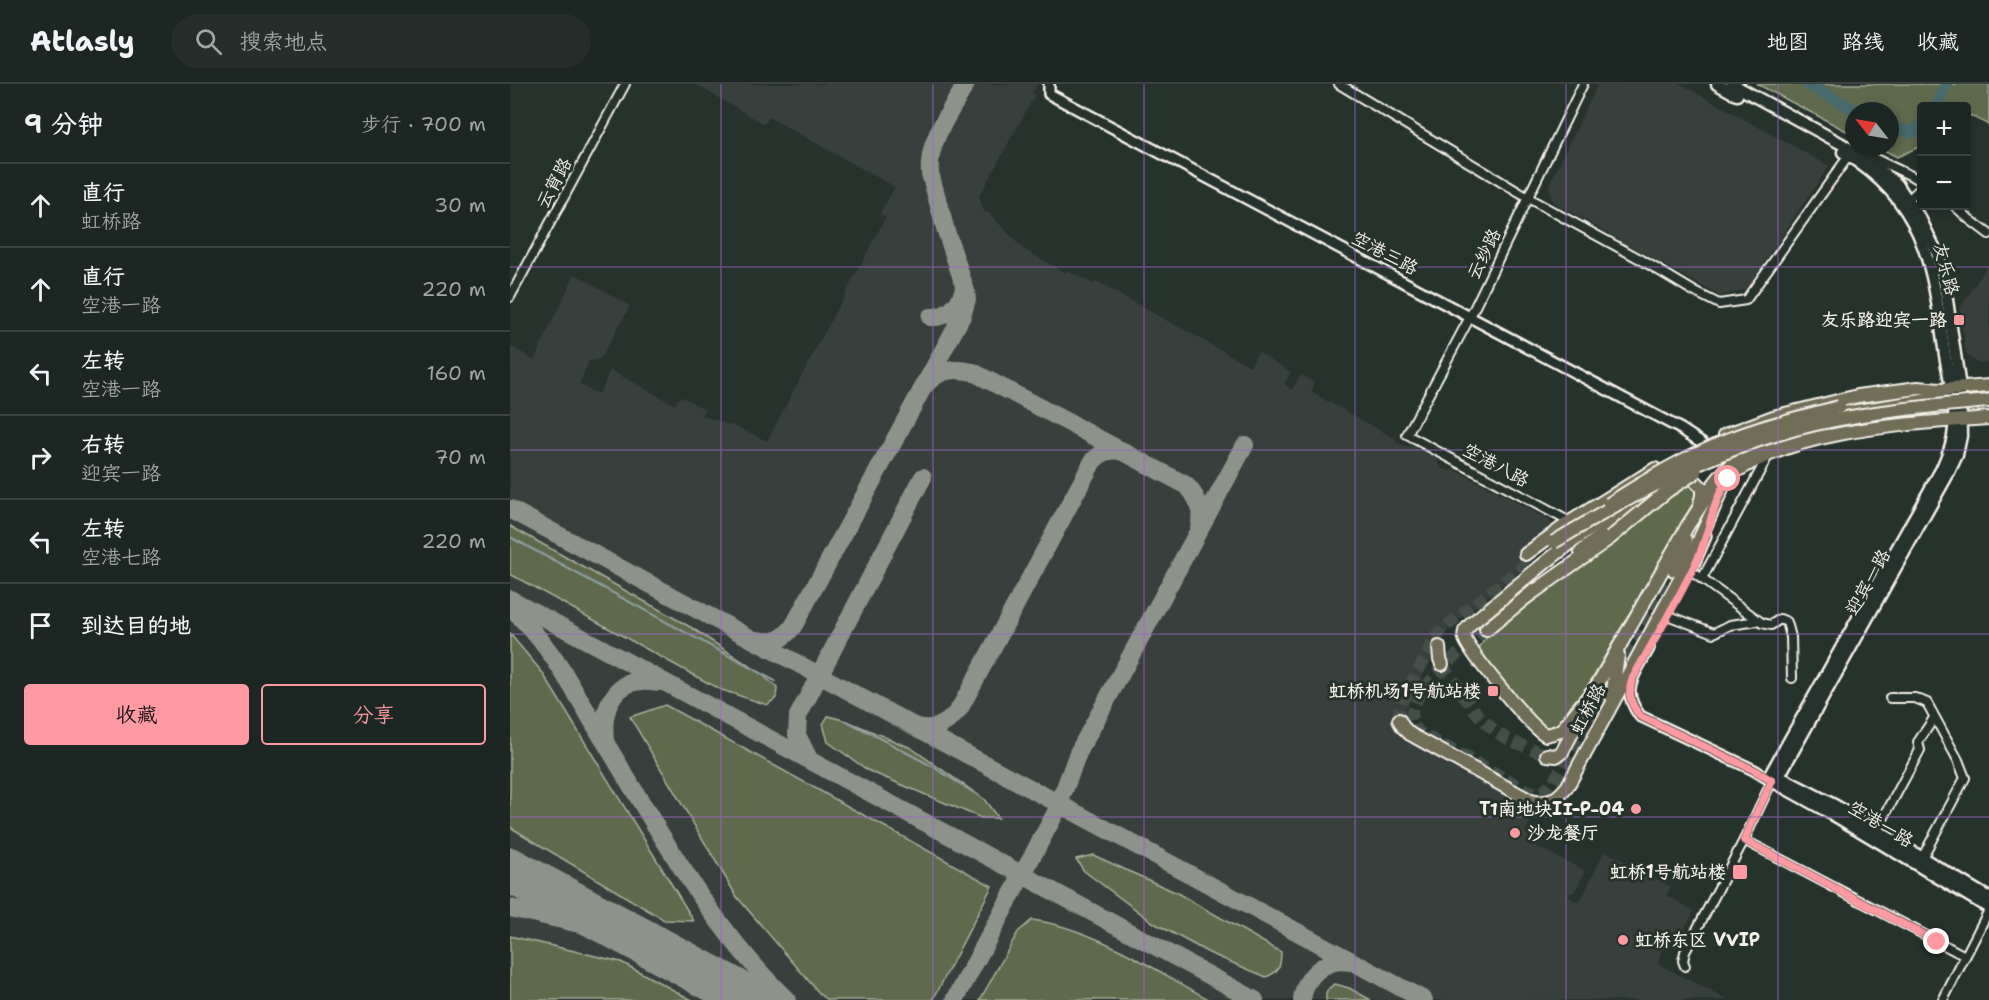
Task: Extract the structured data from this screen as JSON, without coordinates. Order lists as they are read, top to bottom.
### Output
{
  "streets": {
    "main road": [
      "友乐路",
      "迎宾一路",
      "虹桥路",
      "空港一路"
    ],
    "street": [
      "云宵路",
      "空港三路",
      "云纱路",
      "空港八路"
    ]
  },
  "crossings": [
    ["空港三路", "云纱路"],
    ["云纱路", "空港八路"],
    ["友乐路", "迎宾一路"],
    ["迎宾一路", "虹桥路"],
    ["迎宾一路", "空港一路"],
    ["虹桥路", "空港一路"]
  ],
  "places": {
    "transit": ["友乐路迎宾一路", "虹桥机场1号航站楼", "虹桥1号航站楼"],
    "other": ["T1南地块II-P-04", "沙龙餐厅", "虹桥东区 VVIP"]
  },
  "north": "top left",
  "page": {
    "header": "Atlasly",
    "search": "搜索地点",
    "nav": ["地图", "路线", "收藏"],
    "heading": ["9 分钟", "步行 · 700 m"],
    "map_buttons": ["+", "−"],
    "list": [
      ["直行", "虹桥路", "30 m"],
      ["直行", "空港一路", "220 m"],
      ["左转", "空港一路", "160 m"],
      ["右转", "迎宾一路", "70 m"],
      ["左转", "空港七路", "220 m"],
      "到达目的地"
    ],
    "buttons": ["收藏", "分享"]
  }
}
